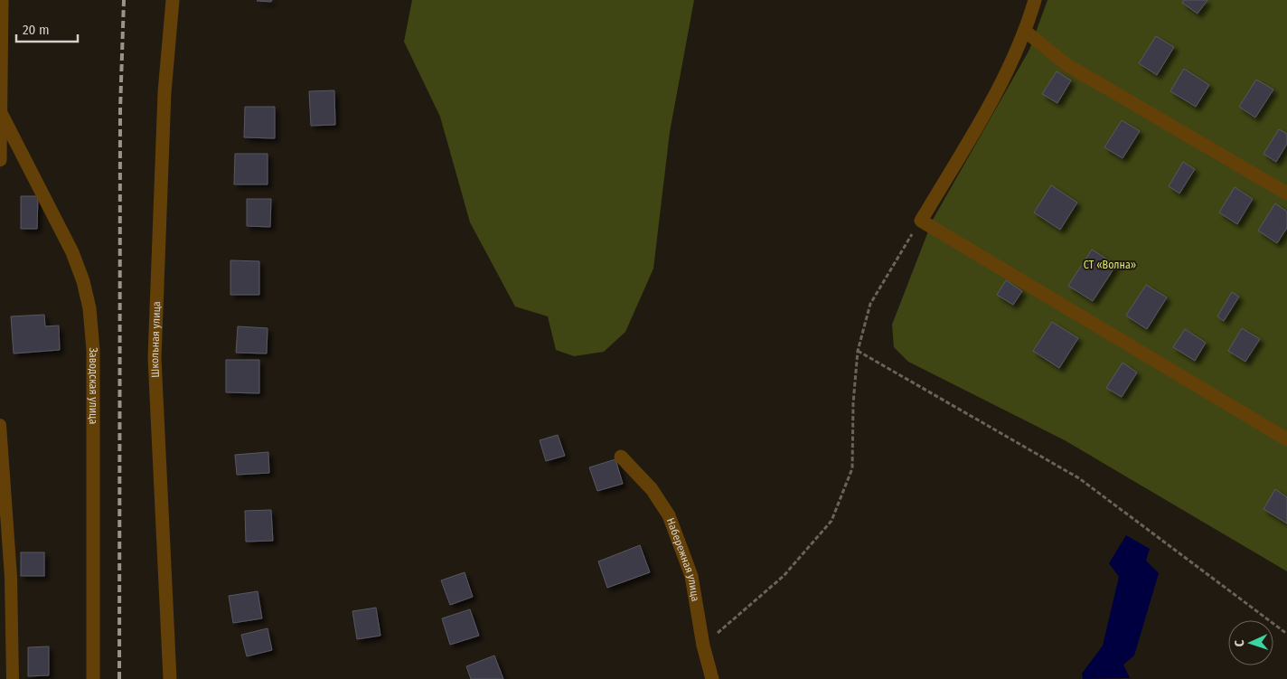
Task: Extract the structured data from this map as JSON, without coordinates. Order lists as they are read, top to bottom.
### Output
{
  "streets": {
    "street": ["Школьная улица", "Заводская улица", "Набережная улица"]
  },
  "parks": ["СТ «Волна»"],
  "scale_bar": "20 m",
  "north": "left"
}
